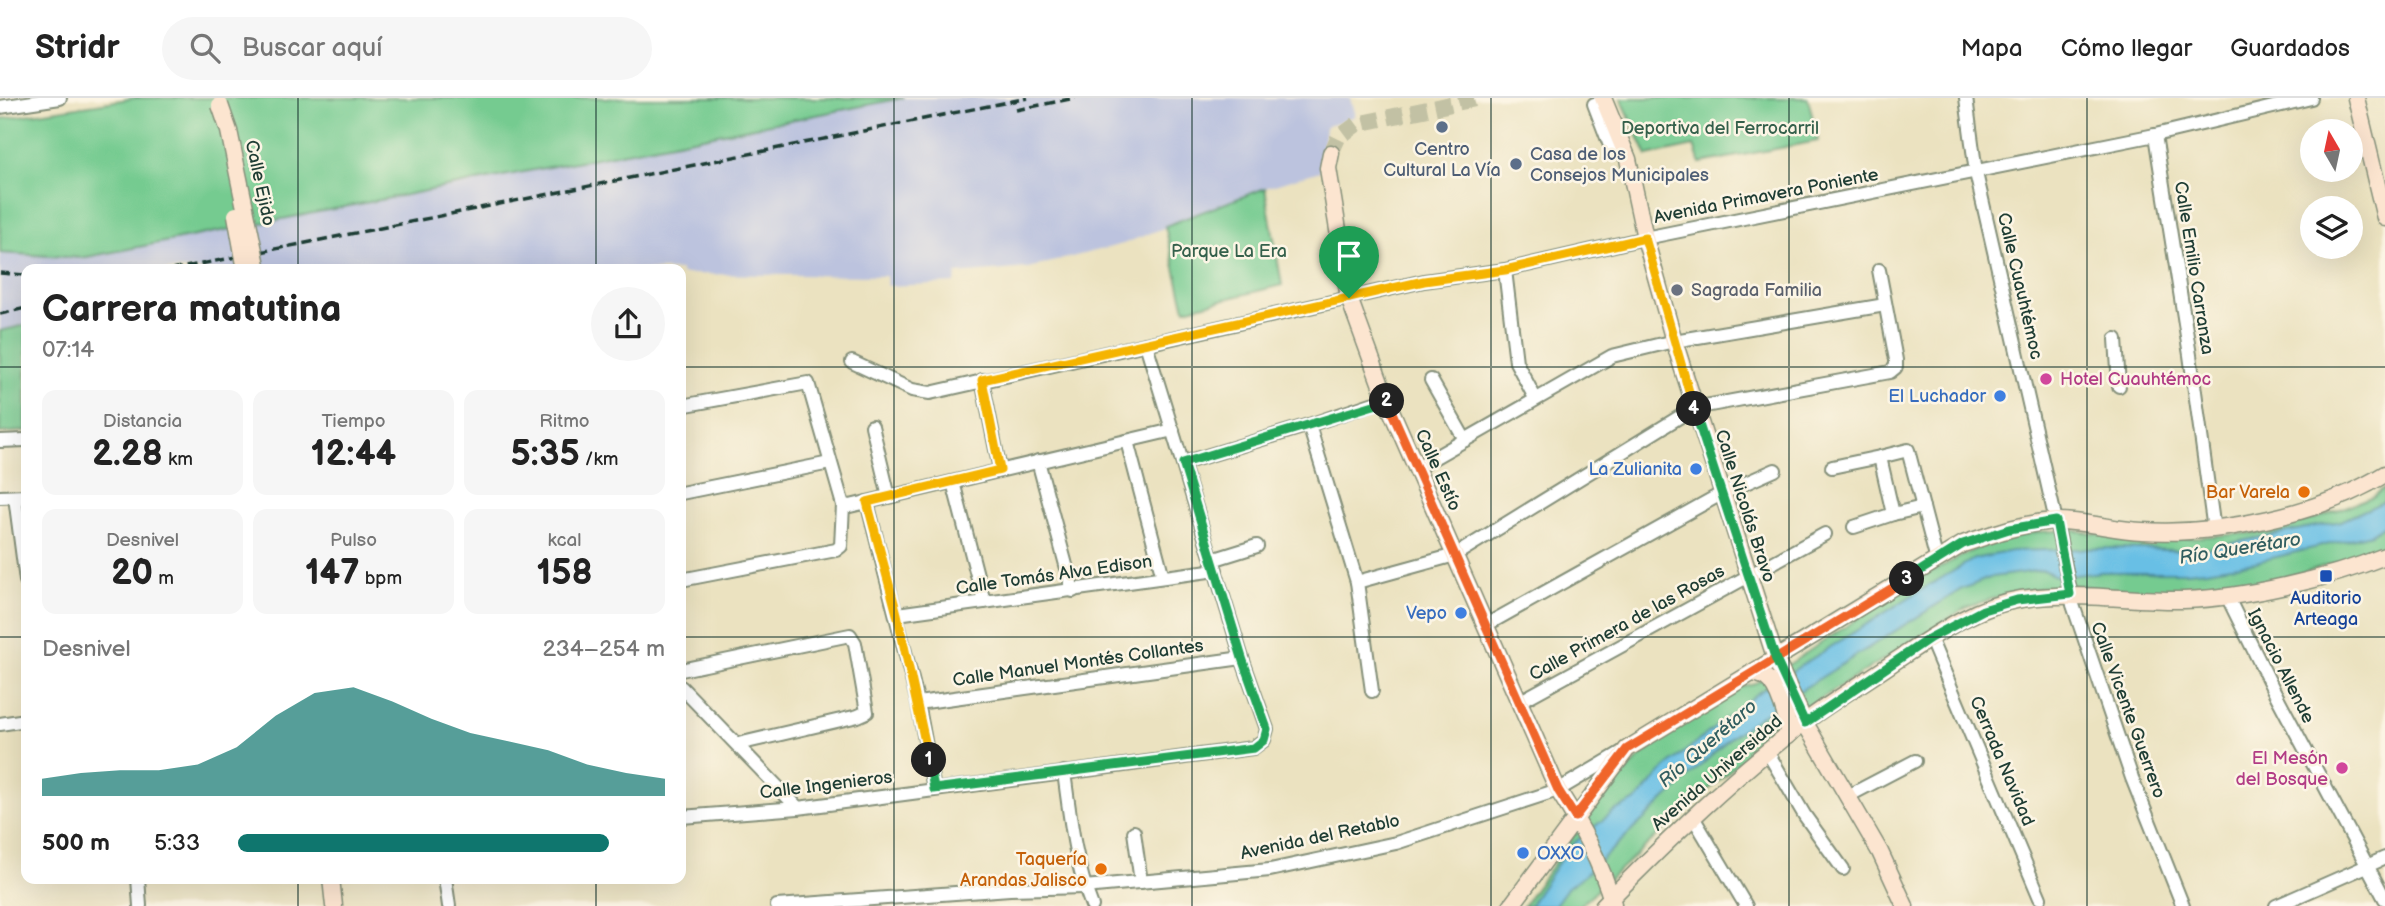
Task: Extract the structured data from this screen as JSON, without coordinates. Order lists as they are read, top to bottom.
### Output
{
  "streets": {
    "main road": [
      "Calle Ejido",
      "Calle Estío",
      "Calle Nicolás Bravo",
      "Avenida Universidad"
    ],
    "street": [
      "Avenida Primavera Poniente",
      "Calle Emilio Carranza",
      "Calle Cuauhtémoc",
      "Calle Tomás Alva Edison",
      "Calle Primera de las Rosas",
      "Calle Manuel Montés Collantes",
      "Ignacio Allende",
      "Calle Vicente Guerrero",
      "Cerrada Navidad",
      "Calle Ingenieros",
      "Avenida del Retablo"
    ]
  },
  "crossings": [
    ["Avenida Primavera Poniente", "Calle Emilio Carranza"],
    ["Avenida Primavera Poniente", "Calle Cuauhtémoc"],
    ["Avenida Primavera Poniente", "Calle Estío"],
    ["Avenida Primavera Poniente", "Calle Nicolás Bravo"],
    ["Calle Cuauhtémoc", "Calle Vicente Guerrero"],
    ["Calle Estío", "Calle Primera de las Rosas"],
    ["Calle Estío", "Avenida del Retablo"],
    ["Calle Nicolás Bravo", "Calle Primera de las Rosas"],
    ["Calle Nicolás Bravo", "Avenida Universidad"],
    ["Calle Manuel Montés Collantes", "Calle Ingenieros"],
    ["Ignacio Allende", "Avenida Universidad"],
    ["Calle Vicente Guerrero", "Avenida Universidad"],
    ["Cerrada Navidad", "Avenida Universidad"]
  ],
  "water": ["Río Querétaro"],
  "parks": ["Deportiva del Ferrocarril", "Parque La Era"],
  "places": {
    "other": [
      "Centro Cultural La Vía",
      "Casa de los Consejos Municipales",
      "Sagrada Familia",
      "Hotel Cuauhtémoc",
      "El Luchador",
      "La Zulianita",
      "Bar Varela",
      "Vepo",
      "El Mesón del Bosque",
      "OXXO",
      "Taquería Arandas Jalisco"
    ],
    "transit": ["Auditorio Arteaga"]
  },
  "north": "top",
  "page": {
    "header": "Stridr",
    "search": "Buscar aquí",
    "nav": ["Mapa", "Cómo llegar", "Guardados"],
    "heading": ["Carrera matutina", "07:14"],
    "pins": [
      "2",
      "4",
      "3",
      "1"
    ],
    "stats": [
      ["Distancia", "2.28 km"],
      ["Tiempo", "12:44"],
      ["Ritmo", "5:35 /km"],
      ["Desnivel", "20 m"],
      ["Pulso", "147 bpm"],
      ["kcal", "158"]
    ],
    "chart": ["Desnivel", "234–254 m"],
    "list": [
      {
        "name": "500 m",
        "note": "5:33"
      }
    ]
  }
}
